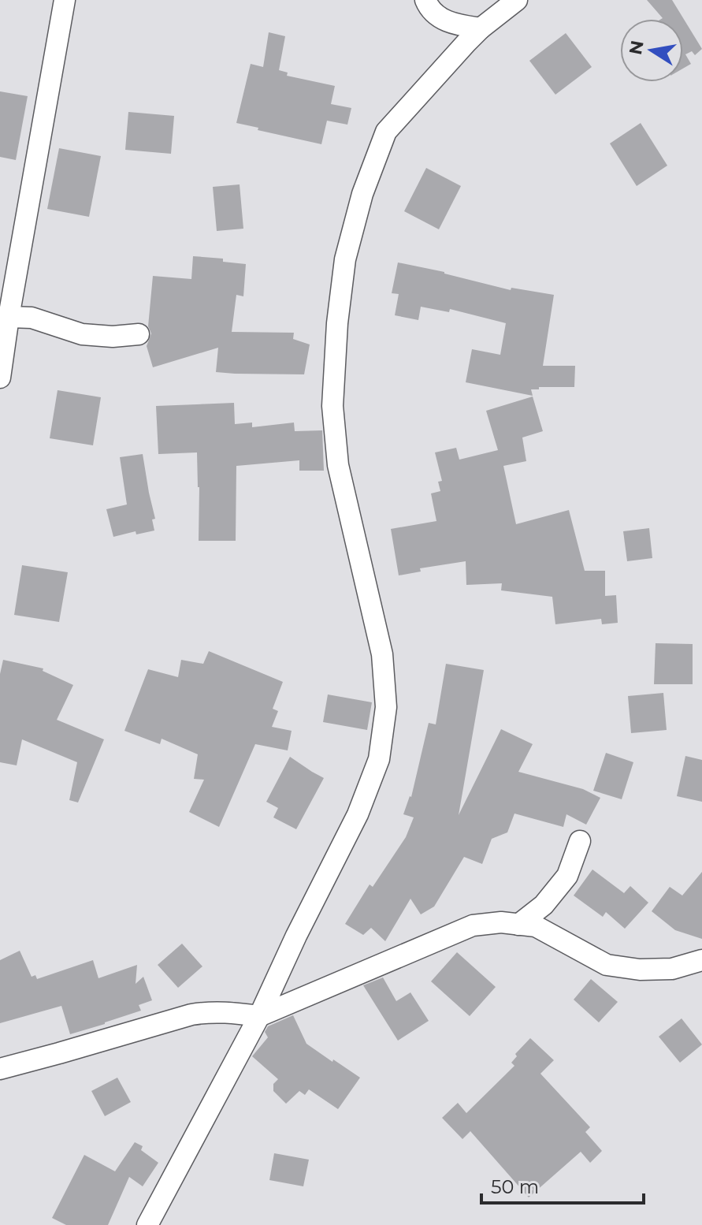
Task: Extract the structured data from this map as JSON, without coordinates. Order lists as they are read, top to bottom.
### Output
{
  "scale_bar": "50 m",
  "north": "left"
}
